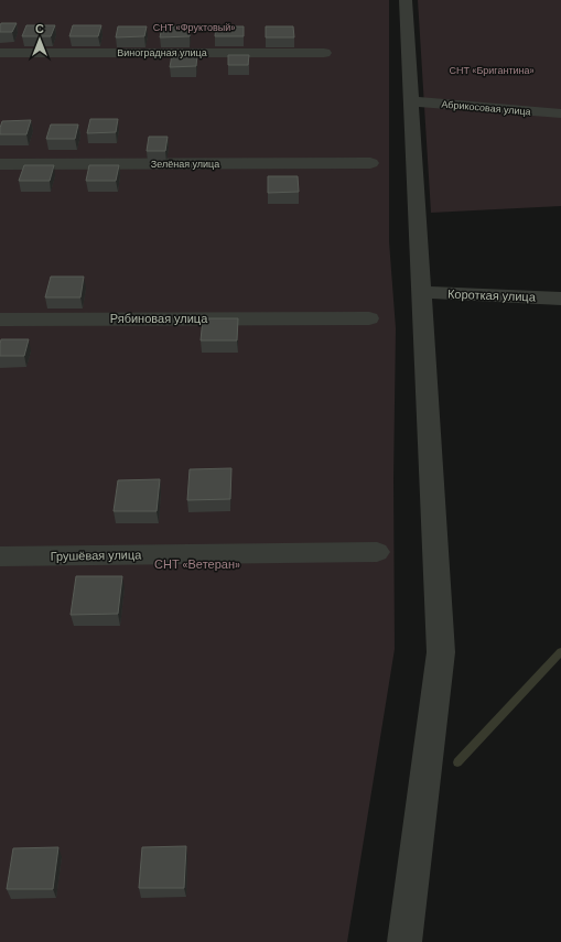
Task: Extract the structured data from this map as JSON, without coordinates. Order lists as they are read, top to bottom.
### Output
{
  "streets": {
    "street": [
      "Абрикосовая улица",
      "Зелёная улица",
      "Короткая улица",
      "Рябиновая улица",
      "Грушёвая улица"
    ]
  },
  "parks": ["СНТ «Фруктовый»", "СНТ «Бригантина»", "СНТ «Ветеран»"],
  "north": "top"
}
